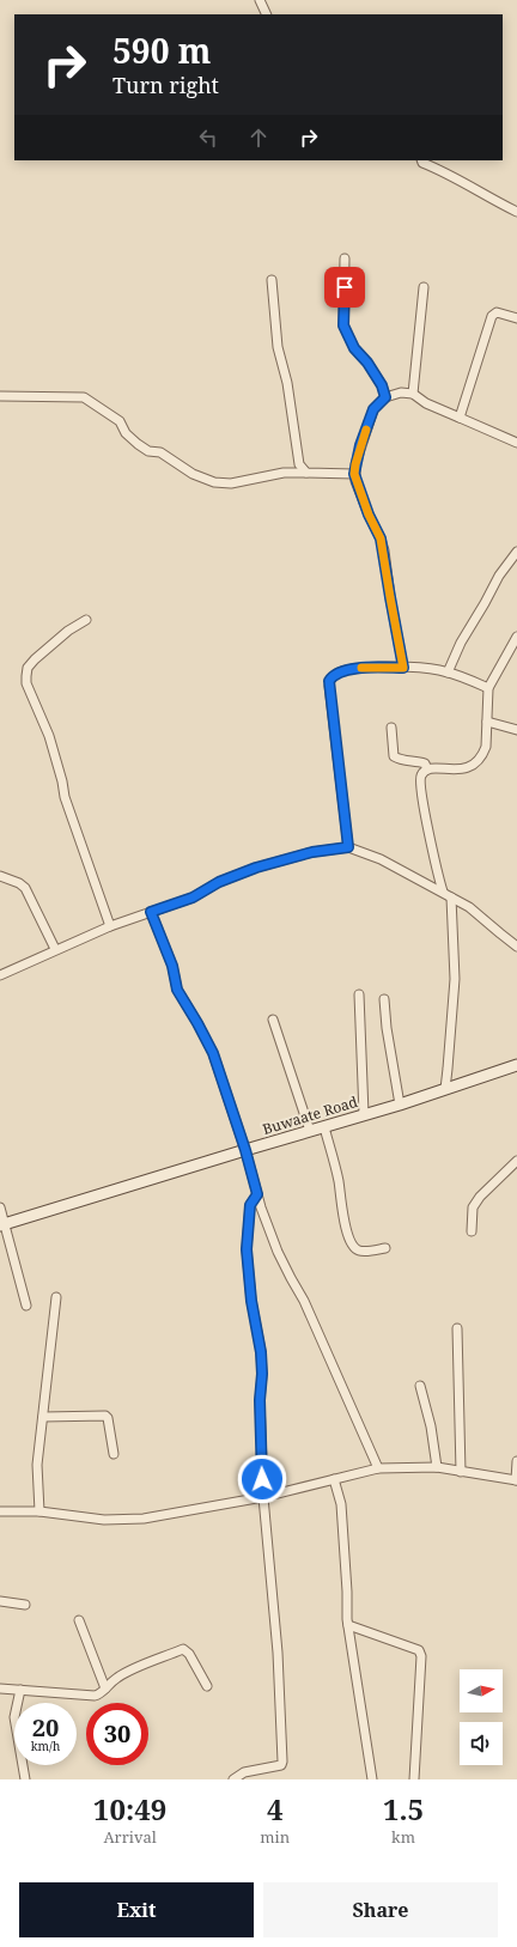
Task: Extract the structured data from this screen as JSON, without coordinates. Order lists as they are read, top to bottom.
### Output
{
  "streets": {
    "street": ["Buwaate Road"]
  },
  "north": "right",
  "page": {
    "turn": ["590 m", "Turn right"],
    "speed": "20 km/h",
    "limit": "30",
    "eta": [
      "10:49",
      "Arrival",
      "4",
      "min",
      "1.5",
      "km"
    ],
    "buttons": ["Exit", "Share"]
  }
}
